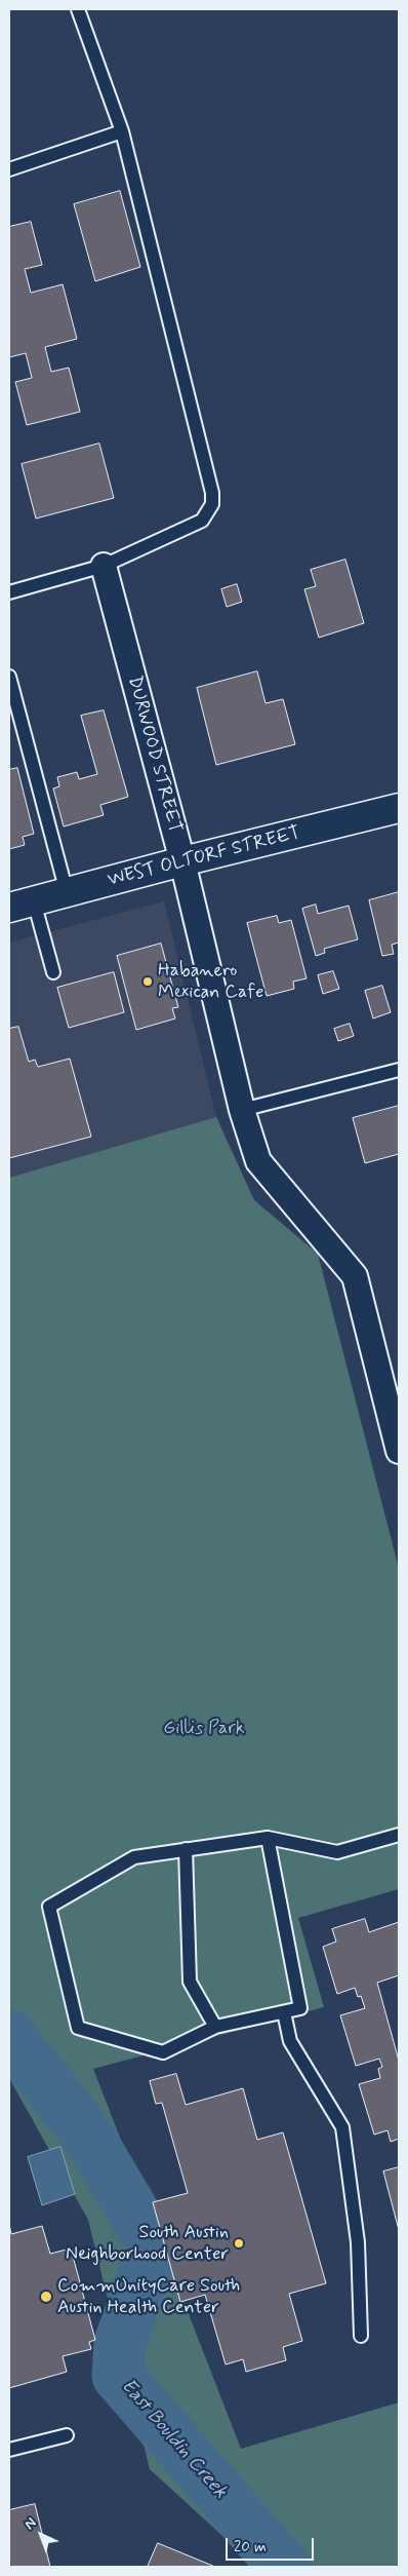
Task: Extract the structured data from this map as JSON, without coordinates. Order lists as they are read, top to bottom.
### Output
{
  "streets": {
    "main road": ["WEST OLTORF STREET"],
    "street": ["DURWOOD STREET"]
  },
  "crossings": [
    ["DURWOOD STREET", "WEST OLTORF STREET"]
  ],
  "water": ["East Bouldin Creek"],
  "parks": ["Gillis Park"],
  "places": ["Habanero Mexican Cafe", "South Austin Neighborhood Center", "CommUnityCare South Austin Health Center"],
  "scale_bar": "20 m",
  "north": "top left"
}
